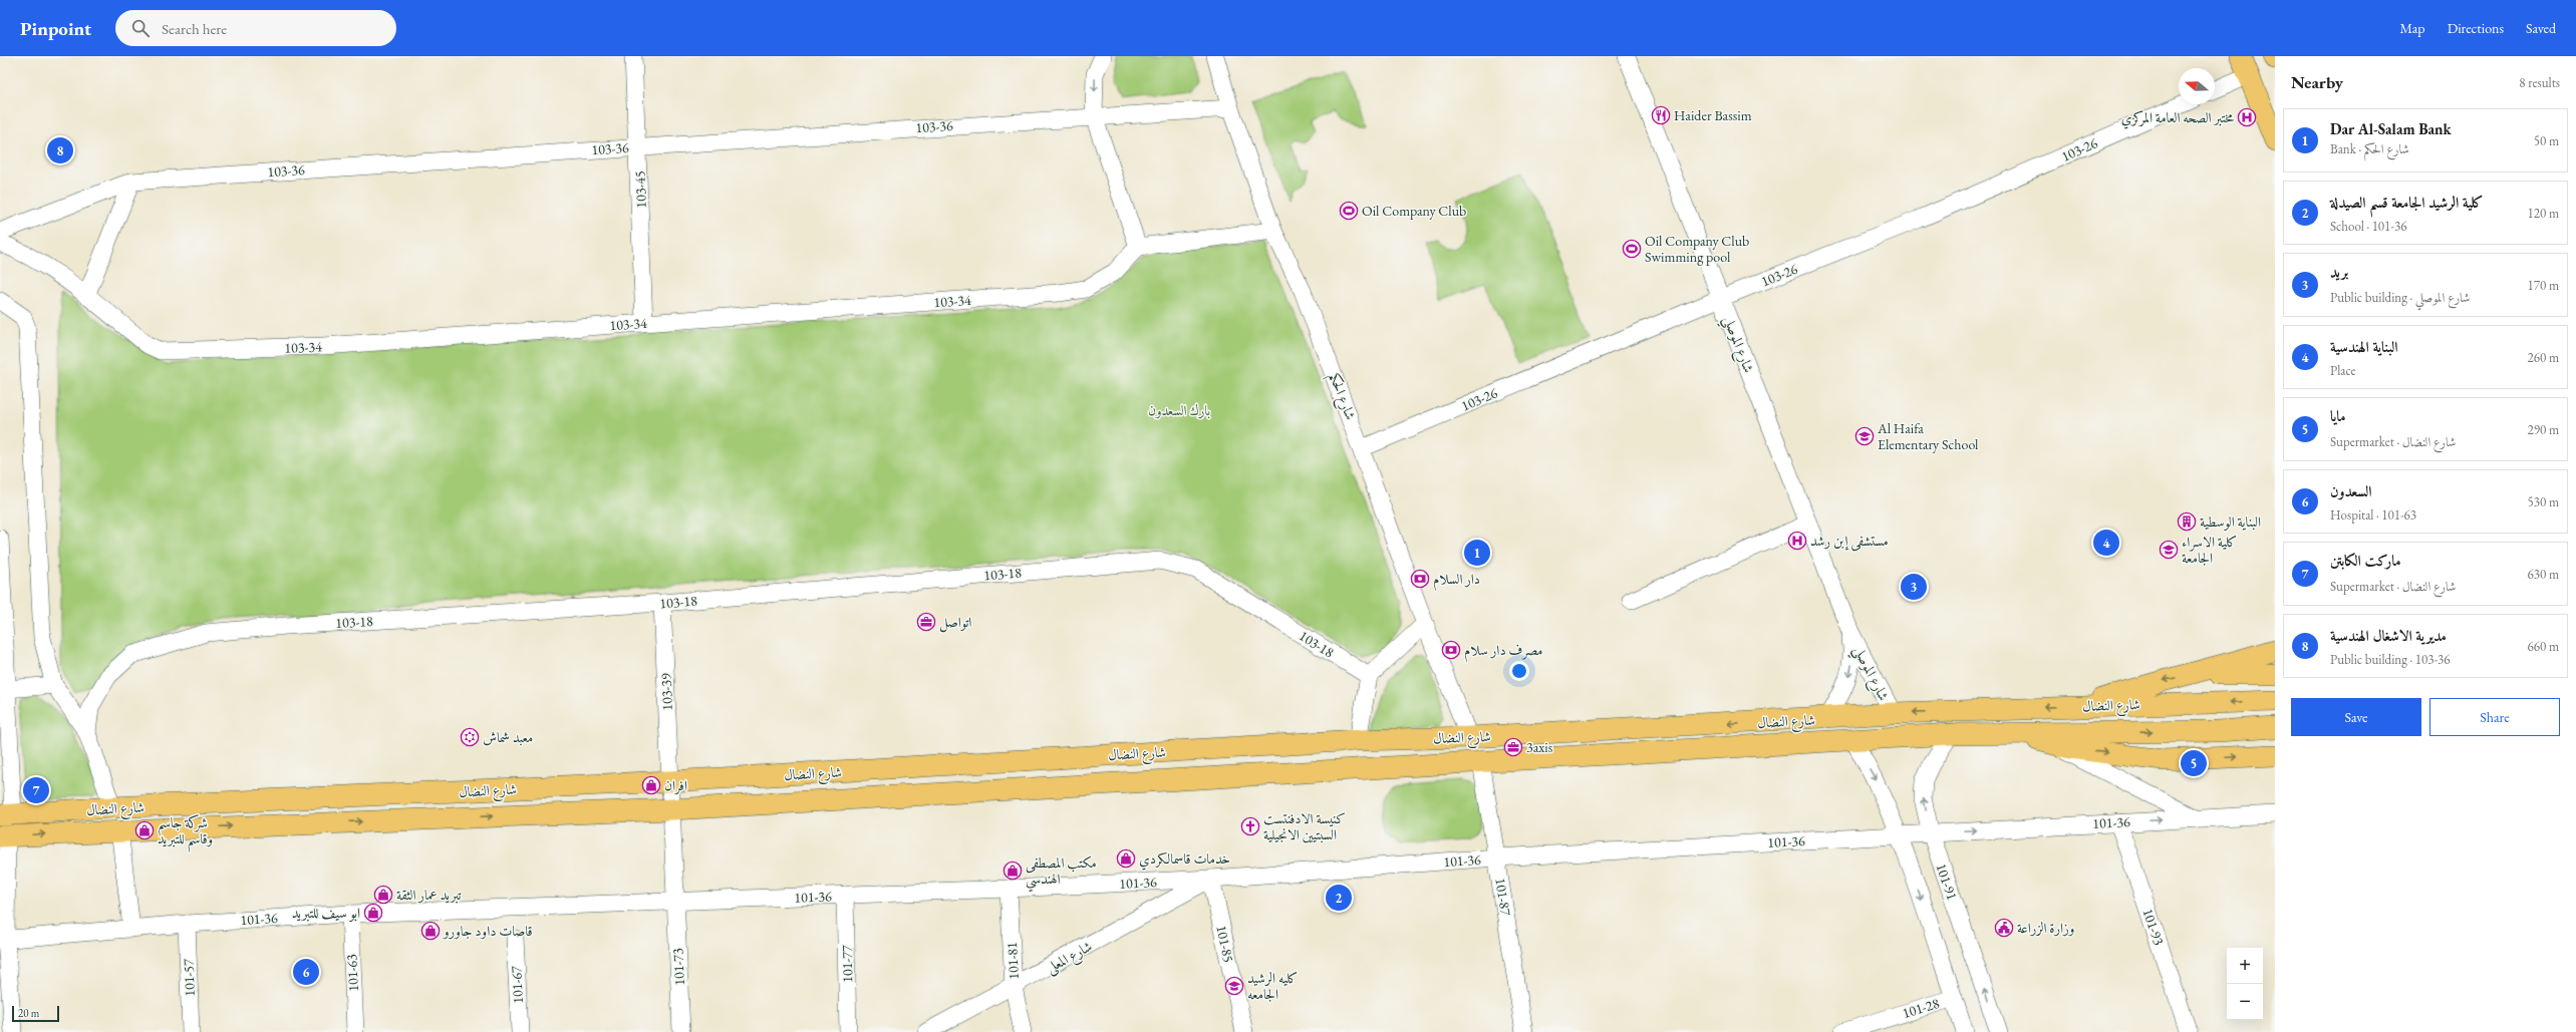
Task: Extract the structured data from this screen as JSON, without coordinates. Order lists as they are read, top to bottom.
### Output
{
  "streets": {
    "main road": ["شارع النضال"],
    "street": [
      "103-36",
      "103-26",
      "103-45",
      "103-34",
      "شارع الموصلي",
      "شارع الحكم",
      "103-18",
      "103-39",
      "101-36",
      "101-91",
      "101-87",
      "101-93",
      "101-85",
      "شارع المعلى",
      "101-81",
      "101-77",
      "101-73",
      "101-63",
      "101-57",
      "101-67",
      "101-28"
    ]
  },
  "crossings": [
    ["103-36", "103-45"],
    ["103-36", "شارع الحكم"],
    ["103-26", "شارع الموصلي"],
    ["103-26", "شارع الحكم"],
    ["103-45", "103-34"],
    ["شارع الموصلي", "شارع النضال"],
    ["شارع الحكم", "شارع النضال"],
    ["103-18", "103-39"],
    ["103-18", "شارع النضال"],
    ["103-39", "شارع النضال"],
    ["103-39", "101-73"],
    ["شارع النضال", "101-91"],
    ["شارع النضال", "101-87"],
    ["شارع النضال", "101-73"],
    ["101-36", "101-91"],
    ["101-36", "101-87"],
    ["101-36", "101-93"],
    ["101-36", "101-85"],
    ["101-36", "شارع المعلى"],
    ["101-36", "101-81"],
    ["101-36", "101-77"],
    ["101-36", "101-73"],
    ["101-36", "101-63"],
    ["101-36", "101-57"],
    ["101-85", "شارع المعلى"],
    ["شارع المعلى", "101-81"]
  ],
  "parks": ["بارك السعدون"],
  "places": {
    "restaurant": ["Haider Bassim"],
    "hospital": ["مختبر الصحه العامة المركزي", "مستشفى إبن رشد"],
    "sports": ["Oil Company Club", "Oil Company Club Swimming pool"],
    "school or university": ["Al Haifa Elementary School", "كلية الاسراء الجامعة", "كليه الرشيد الجامعه"],
    "building": ["البناية الوسطية"],
    "bank": ["دار السلام", "مصرف دار سلام"],
    "office": ["اتواصل", "3axis"],
    "synagogue": ["معبد شماش"],
    "shop": [
      "افران",
      "شركة جاسم وقاسم للتبريد",
      "خدمات قاسمالكردي",
      "مكتب المصطفى الهندسي",
      "تبريد عمار الثقة",
      "ابو سيف للتبريد",
      "قاصات داود جاورو"
    ],
    "church": ["كنيسة الادفنتست السبتيين الانجيلية"],
    "public building": ["وزارة الزراعة"]
  },
  "scale_bar": "20 m",
  "north": "left",
  "page": {
    "header": "Pinpoint",
    "search": "Search here",
    "nav": ["Map", "Directions", "Saved"],
    "heading": ["Nearby", "8 results"],
    "list": [
      {
        "mark": "1",
        "name": "Dar Al-Salam Bank",
        "note": "Bank · شارع الحكم",
        "value": "50 m"
      },
      {
        "mark": "2",
        "name": "كلية الرشيد الجامعة قسم الصيدلة",
        "note": "School · 101-36",
        "value": "120 m"
      },
      {
        "mark": "3",
        "name": "بريد",
        "note": "Public building · شارع الموصلي",
        "value": "170 m"
      },
      {
        "mark": "4",
        "name": "البناية الهندسية",
        "note": "Place",
        "value": "260 m"
      },
      {
        "mark": "5",
        "name": "مايا",
        "note": "Supermarket · شارع النضال",
        "value": "290 m"
      },
      {
        "mark": "6",
        "name": "السعدون",
        "note": "Hospital · 101-63",
        "value": "530 m"
      },
      {
        "mark": "7",
        "name": "ماركت الكابتن",
        "note": "Supermarket · شارع النضال",
        "value": "630 m"
      },
      {
        "mark": "8",
        "name": "مديرية الاشغال الهندسية",
        "note": "Public building · 103-36",
        "value": "660 m"
      }
    ],
    "pins": [
      "8",
      "4",
      "1",
      "3",
      "5",
      "7",
      "2",
      "6"
    ],
    "buttons": ["Save", "Share"],
    "map_buttons": ["+", "−"],
    "scale": "20 m"
  }
}
